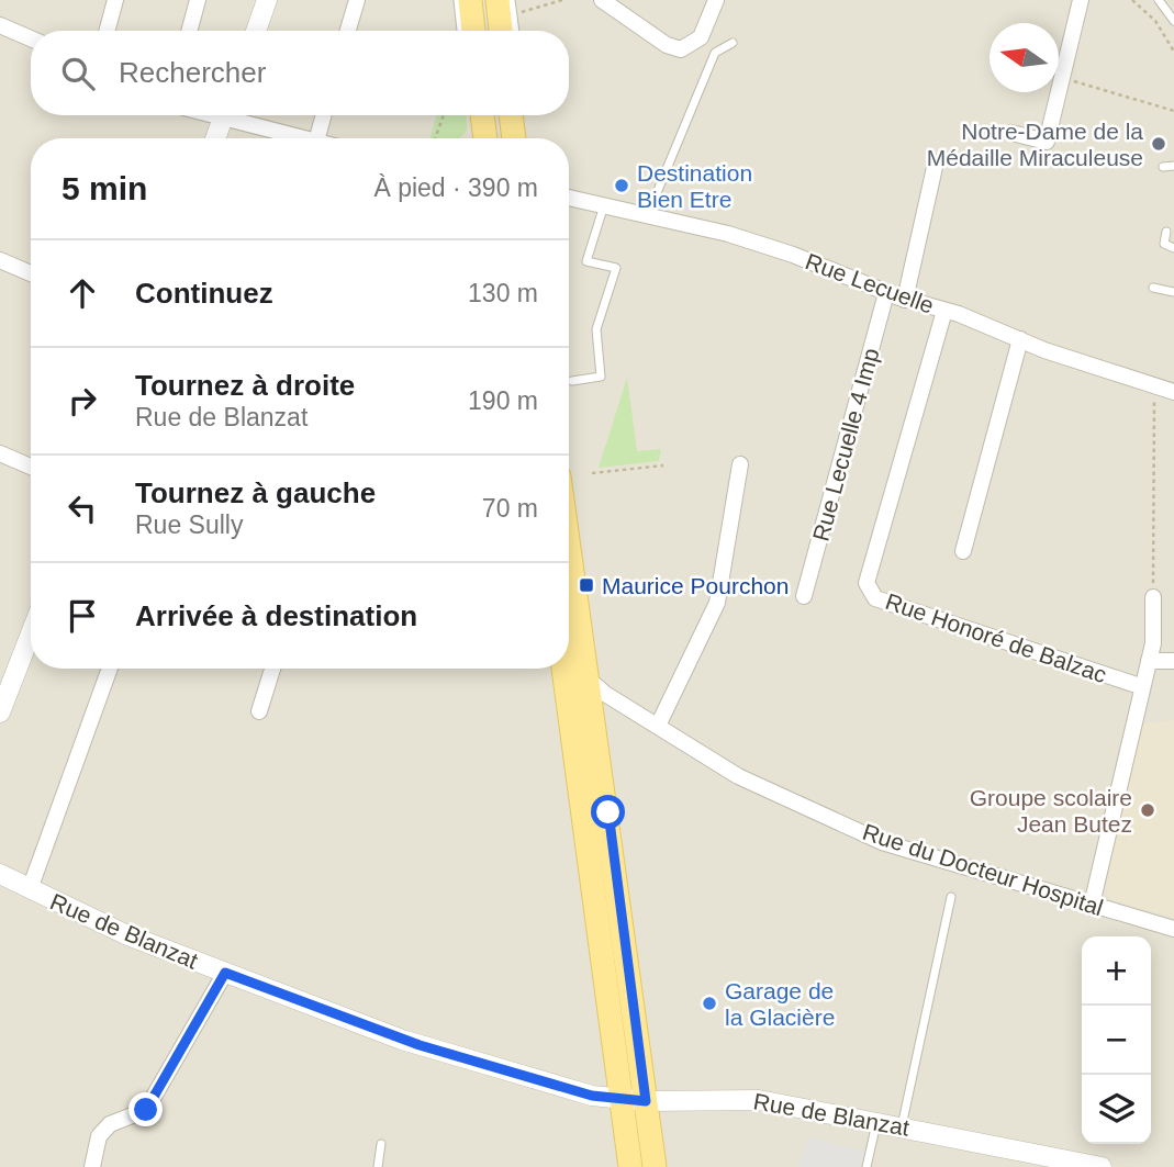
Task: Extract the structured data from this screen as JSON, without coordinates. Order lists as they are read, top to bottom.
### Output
{
  "streets": {
    "street": [
      "Rue Lecuelle",
      "Rue Lecuelle 4 Imp",
      "Rue Honoré de Balzac",
      "Rue du Docteur Hospital",
      "Rue de Blanzat"
    ]
  },
  "crossings": [
    ["Rue Lecuelle", "Rue Lecuelle 4 Imp"],
    ["Rue Lecuelle", "Rue Honoré de Balzac"]
  ],
  "places": {
    "other": [
      "Notre-Dame de la Médaille Miraculeuse",
      "Destination Bien Etre",
      "Groupe scolaire Jean Butez",
      "Garage de la Glacière"
    ],
    "transit": ["Maurice Pourchon"]
  },
  "north": "left",
  "page": {
    "search": "Rechercher",
    "heading": ["5 min", "À pied · 390 m"],
    "list": [
      ["Continuez", "130 m"],
      ["Tournez à droite", "Rue de Blanzat", "190 m"],
      ["Tournez à gauche", "Rue Sully", "70 m"],
      "Arrivée à destination"
    ],
    "map_buttons": ["+", "−"]
  }
}
